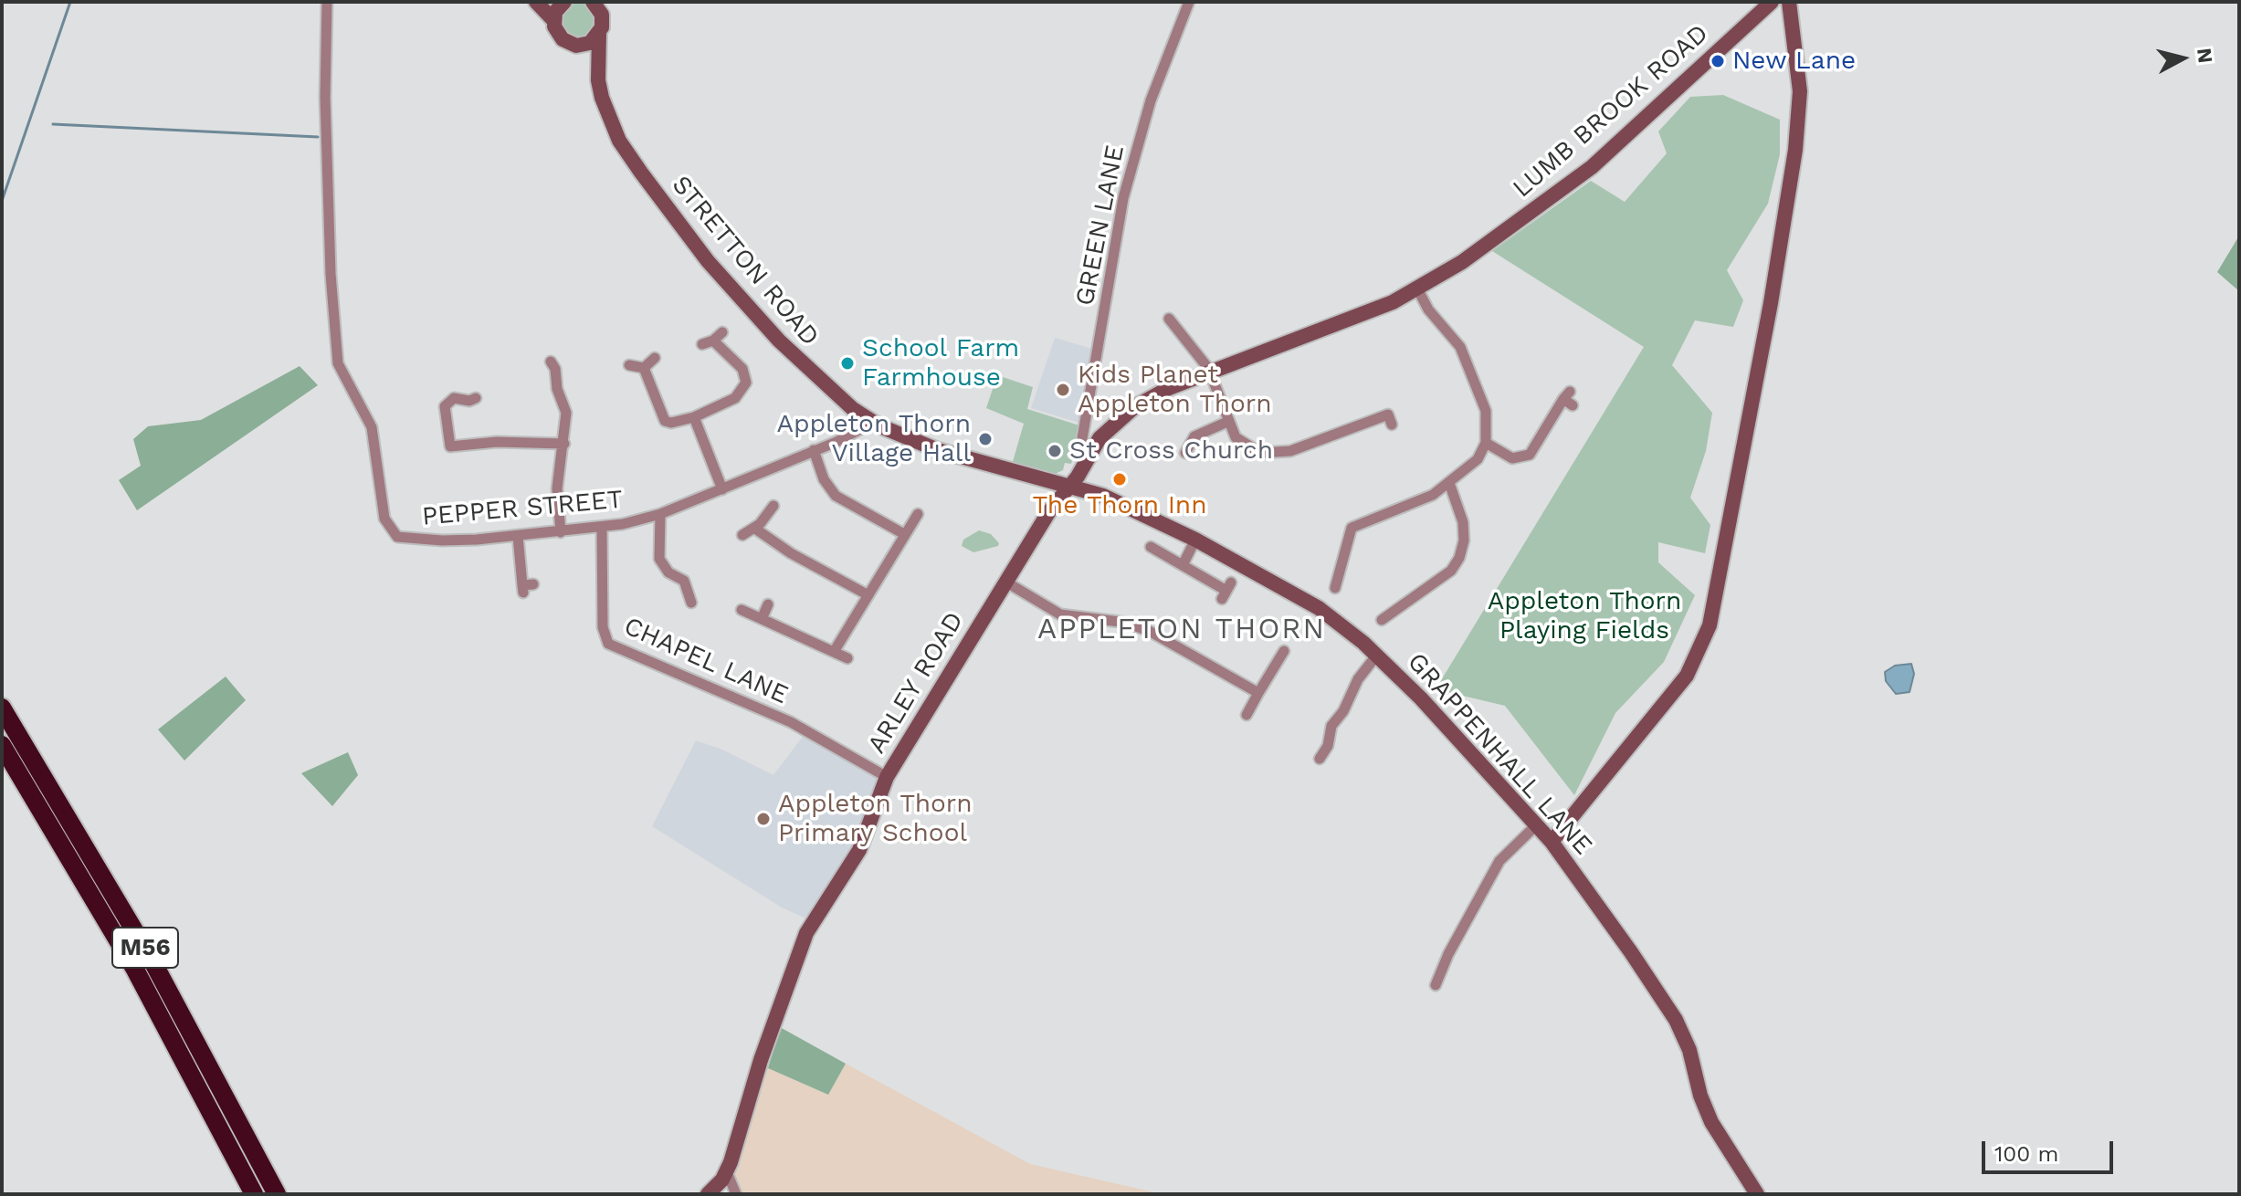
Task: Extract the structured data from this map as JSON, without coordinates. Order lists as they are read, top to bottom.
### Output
{
  "streets": {
    "highway": ["M56"],
    "street": [
      "LUMB BROOK ROAD",
      "GREEN LANE",
      "STRETTON ROAD",
      "PEPPER STREET",
      "CHAPEL LANE",
      "ARLEY ROAD",
      "GRAPPENHALL LANE"
    ]
  },
  "crossings": [
    ["LUMB BROOK ROAD", "GREEN LANE"],
    ["LUMB BROOK ROAD", "STRETTON ROAD"],
    ["LUMB BROOK ROAD", "ARLEY ROAD"],
    ["LUMB BROOK ROAD", "GRAPPENHALL LANE"],
    ["STRETTON ROAD", "PEPPER STREET"],
    ["STRETTON ROAD", "ARLEY ROAD"],
    ["STRETTON ROAD", "GRAPPENHALL LANE"],
    ["PEPPER STREET", "CHAPEL LANE"],
    ["CHAPEL LANE", "ARLEY ROAD"],
    ["ARLEY ROAD", "GRAPPENHALL LANE"]
  ],
  "districts": ["APPLETON THORN"],
  "parks": ["Appleton Thorn Playing Fields"],
  "places": [
    "New Lane",
    "School Farm Farmhouse",
    "Kids Planet Appleton Thorn",
    "Appleton Thorn Village Hall",
    "St Cross Church",
    "The Thorn Inn",
    "Appleton Thorn Primary School"
  ],
  "scale_bar": "100 m",
  "north": "right"
}
